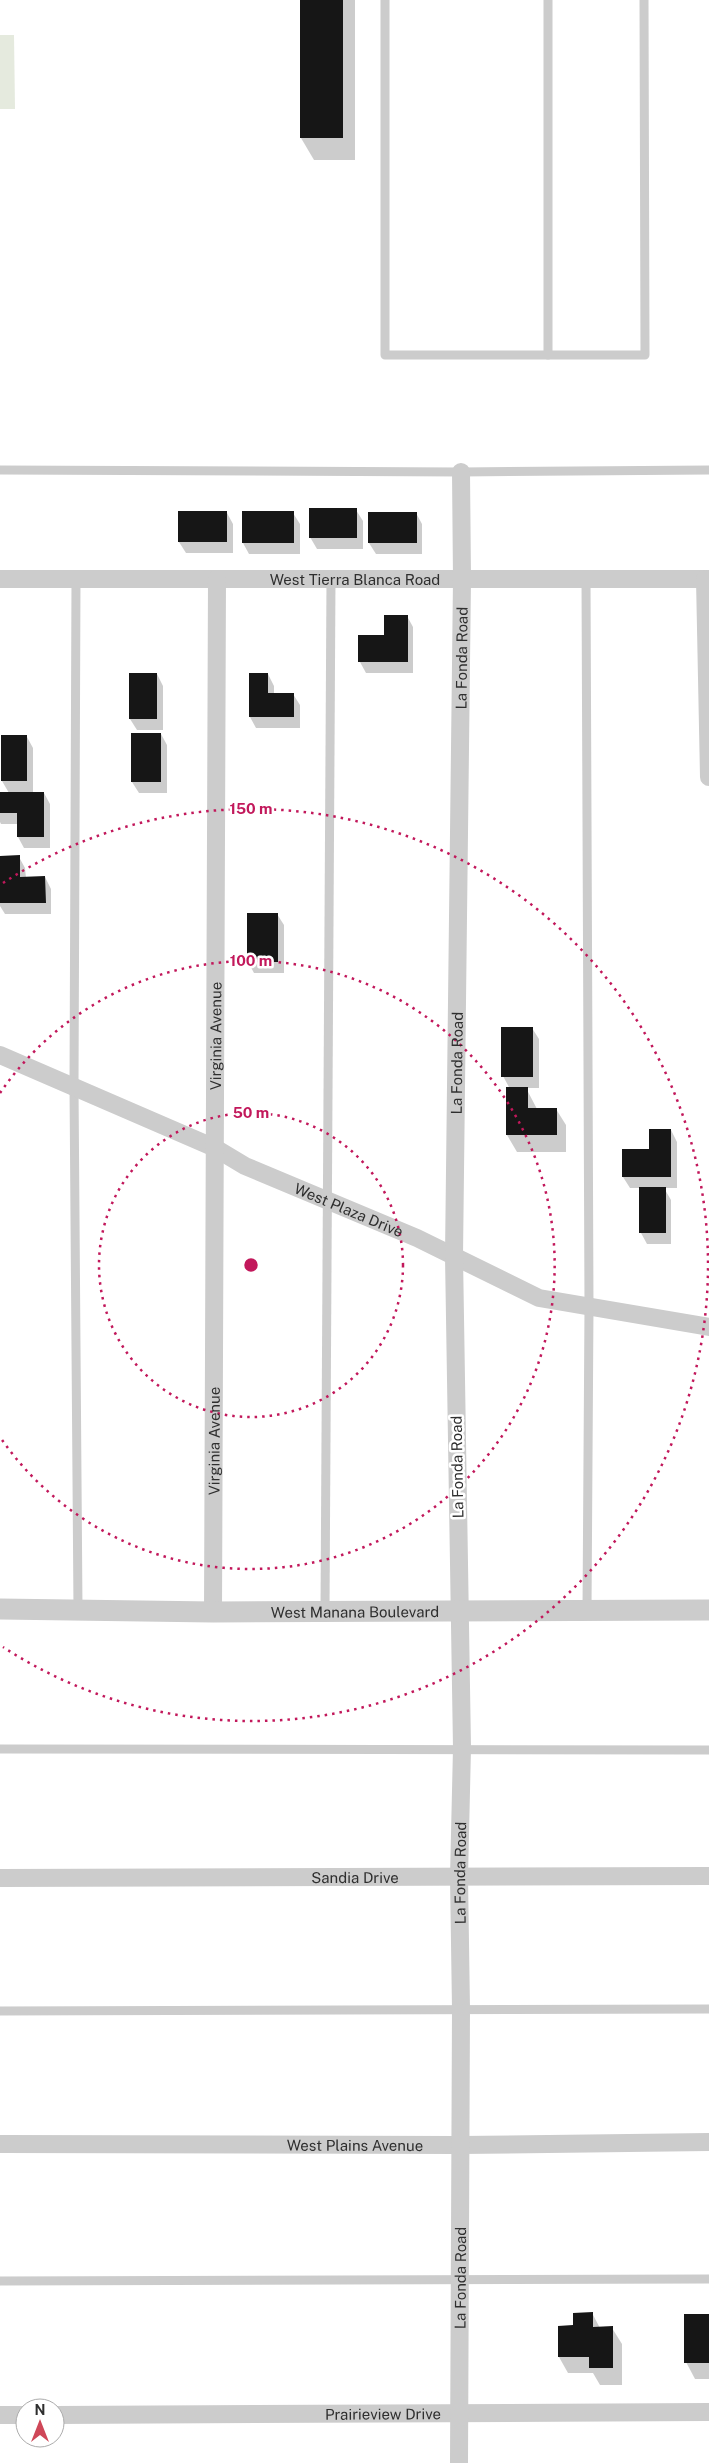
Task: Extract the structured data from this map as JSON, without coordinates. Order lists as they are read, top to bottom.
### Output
{
  "streets": {
    "street": [
      "West Tierra Blanca Road",
      "La Fonda Road",
      "Virginia Avenue",
      "West Plaza Drive",
      "West Manana Boulevard",
      "Sandia Drive",
      "West Plains Avenue",
      "Prairieview Drive"
    ]
  },
  "crossings": [
    ["West Tierra Blanca Road", "La Fonda Road"],
    ["West Tierra Blanca Road", "Virginia Avenue"],
    ["La Fonda Road", "West Plaza Drive"],
    ["La Fonda Road", "West Manana Boulevard"],
    ["La Fonda Road", "Sandia Drive"],
    ["La Fonda Road", "West Plains Avenue"],
    ["La Fonda Road", "Prairieview Drive"],
    ["Virginia Avenue", "West Plaza Drive"],
    ["Virginia Avenue", "West Manana Boulevard"]
  ],
  "north": "top",
  "rings": ["150 m", "100 m", "50 m"]
}
